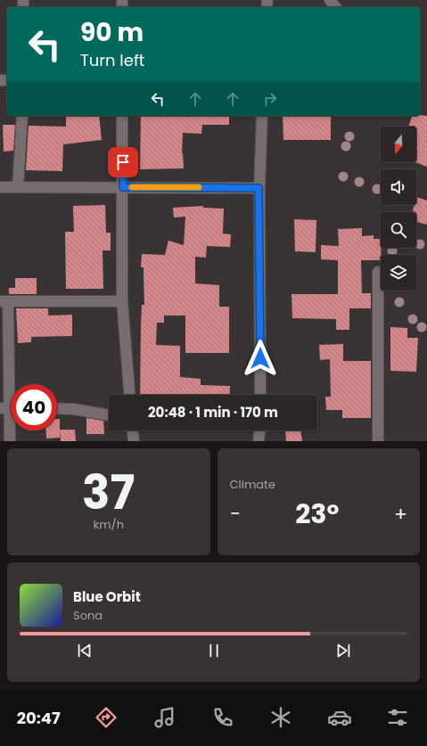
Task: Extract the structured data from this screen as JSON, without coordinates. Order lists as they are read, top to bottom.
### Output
{
  "north": "bottom",
  "page": {
    "turn": ["90 m", "Turn left"],
    "limit": "40",
    "trip": "20:48 · 1 min · 170 m",
    "tile": [
      ["37", "km/h"],
      "Climate"
    ],
    "heat": ["−", "23°", "+"],
    "song": ["Blue Orbit", "Sona"],
    "tabs": "20:47"
  }
}
